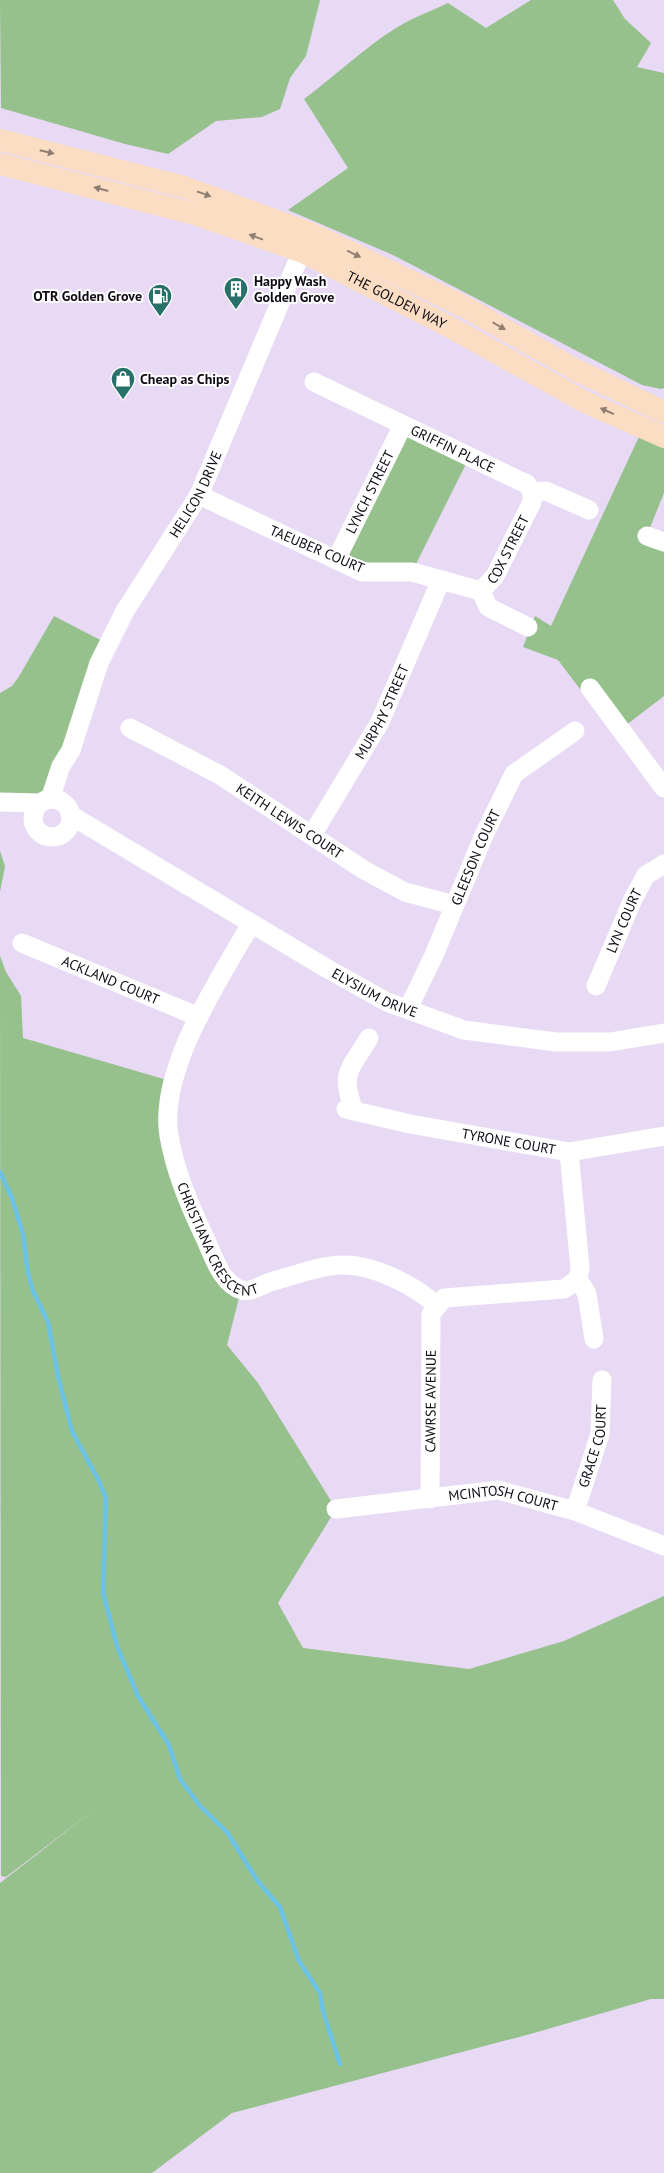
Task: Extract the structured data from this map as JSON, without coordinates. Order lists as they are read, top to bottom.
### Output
{
  "streets": {
    "main road": ["THE GOLDEN WAY"],
    "street": [
      "GRIFFIN PLACE",
      "LYNCH STREET",
      "HELICON DRIVE",
      "COX STREET",
      "TAEUBER COURT",
      "MURPHY STREET",
      "KEITH LEWIS COURT",
      "GLEESON COURT",
      "LYN COURT",
      "ACKLAND COURT",
      "ELYSIUM DRIVE",
      "TYRONE COURT",
      "CHRISTIANA CRESCENT",
      "CAWRSE AVENUE",
      "GRACE COURT",
      "MCINTOSH COURT"
    ]
  },
  "crossings": [
    ["THE GOLDEN WAY", "HELICON DRIVE"],
    ["GRIFFIN PLACE", "LYNCH STREET"],
    ["GRIFFIN PLACE", "COX STREET"],
    ["LYNCH STREET", "TAEUBER COURT"],
    ["HELICON DRIVE", "TAEUBER COURT"],
    ["HELICON DRIVE", "ELYSIUM DRIVE"],
    ["COX STREET", "TAEUBER COURT"],
    ["TAEUBER COURT", "MURPHY STREET"],
    ["MURPHY STREET", "KEITH LEWIS COURT"],
    ["KEITH LEWIS COURT", "GLEESON COURT"],
    ["GLEESON COURT", "ELYSIUM DRIVE"],
    ["ACKLAND COURT", "CHRISTIANA CRESCENT"],
    ["ELYSIUM DRIVE", "CHRISTIANA CRESCENT"],
    ["CHRISTIANA CRESCENT", "CAWRSE AVENUE"],
    ["CAWRSE AVENUE", "MCINTOSH COURT"],
    ["GRACE COURT", "MCINTOSH COURT"]
  ],
  "places": {
    "building": ["Happy Wash Golden Grove"],
    "fuel station": ["OTR Golden Grove"],
    "shop": ["Cheap as Chips"]
  }
}
